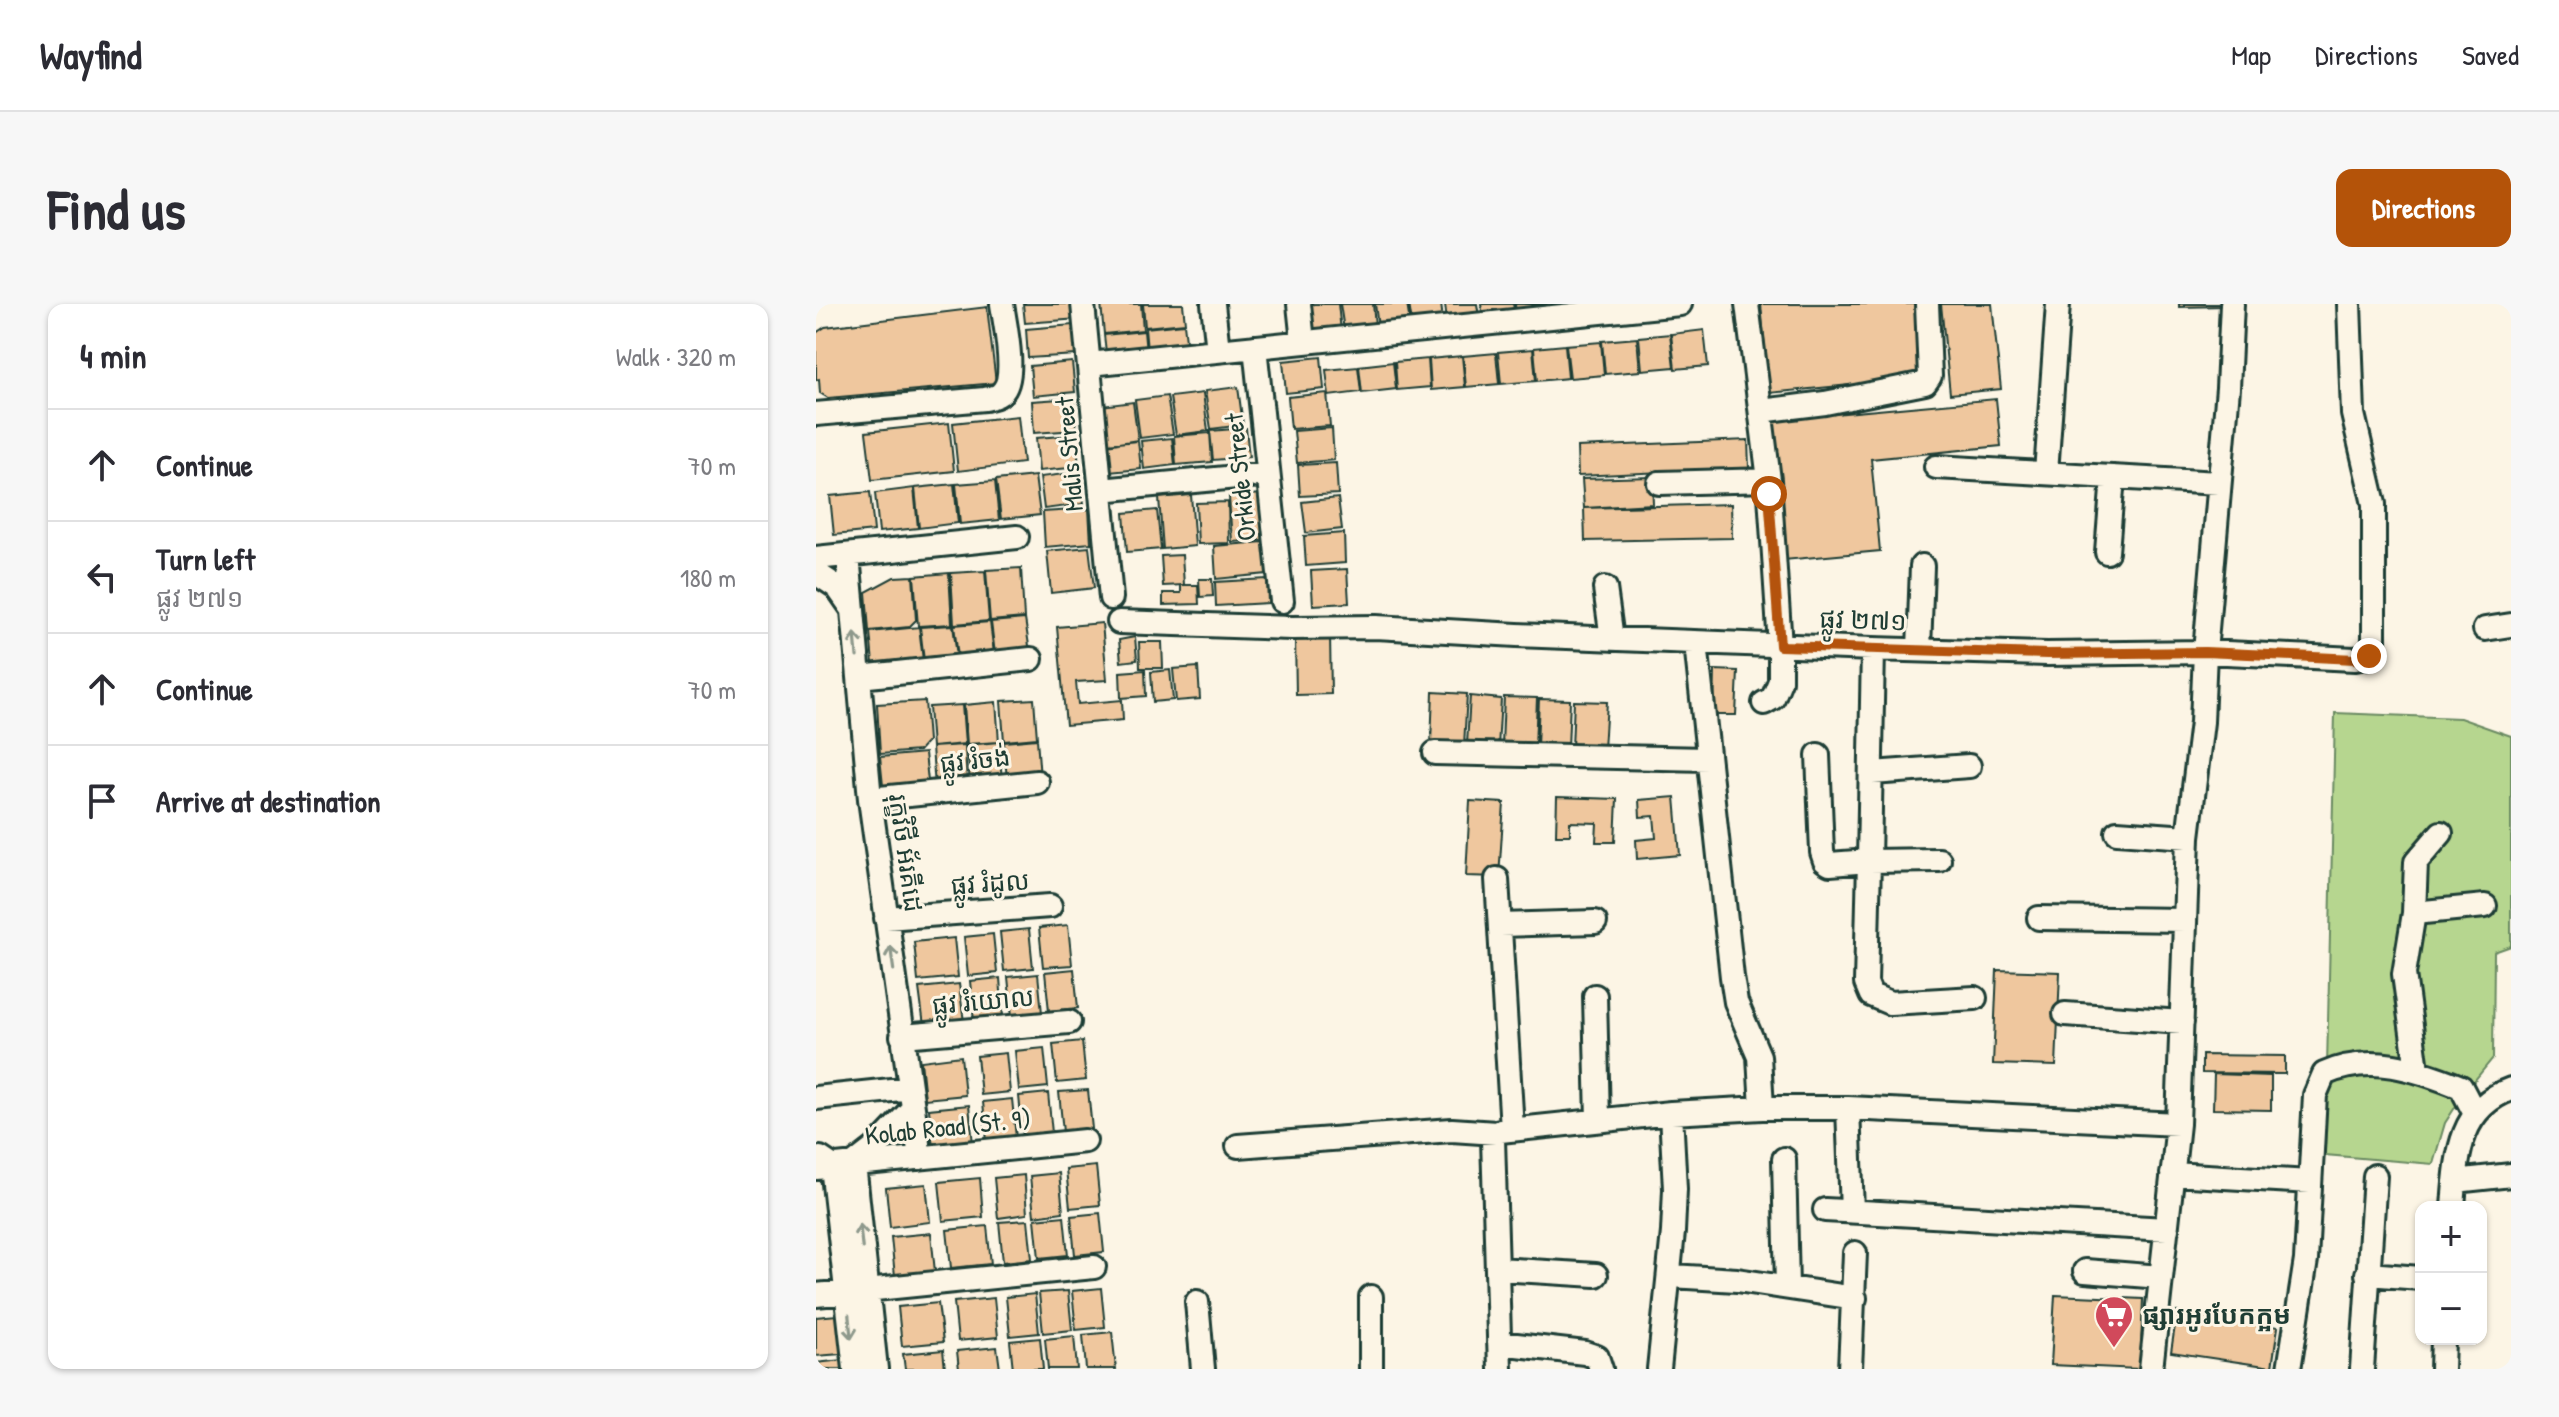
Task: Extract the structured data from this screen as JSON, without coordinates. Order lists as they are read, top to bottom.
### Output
{
  "streets": {
    "street": [
      "Malis Street",
      "Orkide Street",
      "ផ្លូវ ២៧១",
      "ផ្លូវ រំចង់",
      "រុក្ខវិថី អ័រគីដេ",
      "ផ្លូវ រំដូល",
      "ផ្លូវ រំយោល",
      "Kolab Road (St. 9)"
    ]
  },
  "crossings": [
    ["ផ្លូវ រំចង់", "រុក្ខវិថី អ័រគីដេ"],
    ["រុក្ខវិថី អ័រគីដេ", "ផ្លូវ រំដូល"],
    ["រុក្ខវិថី អ័រគីដេ", "ផ្លូវ រំយោល"],
    ["រុក្ខវិថី អ័រគីដេ", "Kolab Road (St. 9)"]
  ],
  "places": {
    "supermarket": ["ផ្សារអូរបែកក្អម"]
  },
  "page": {
    "header": "Wayfind",
    "nav": ["Map", "Directions", "Saved"],
    "buttons": "Directions",
    "title": "Find us",
    "heading": ["4 min", "Walk · 320 m"],
    "list": [
      ["Continue", "70 m"],
      ["Turn left", "ផ្លូវ ២៧១", "180 m"],
      ["Continue", "70 m"],
      "Arrive at destination"
    ],
    "map_buttons": ["+", "−"]
  }
}
